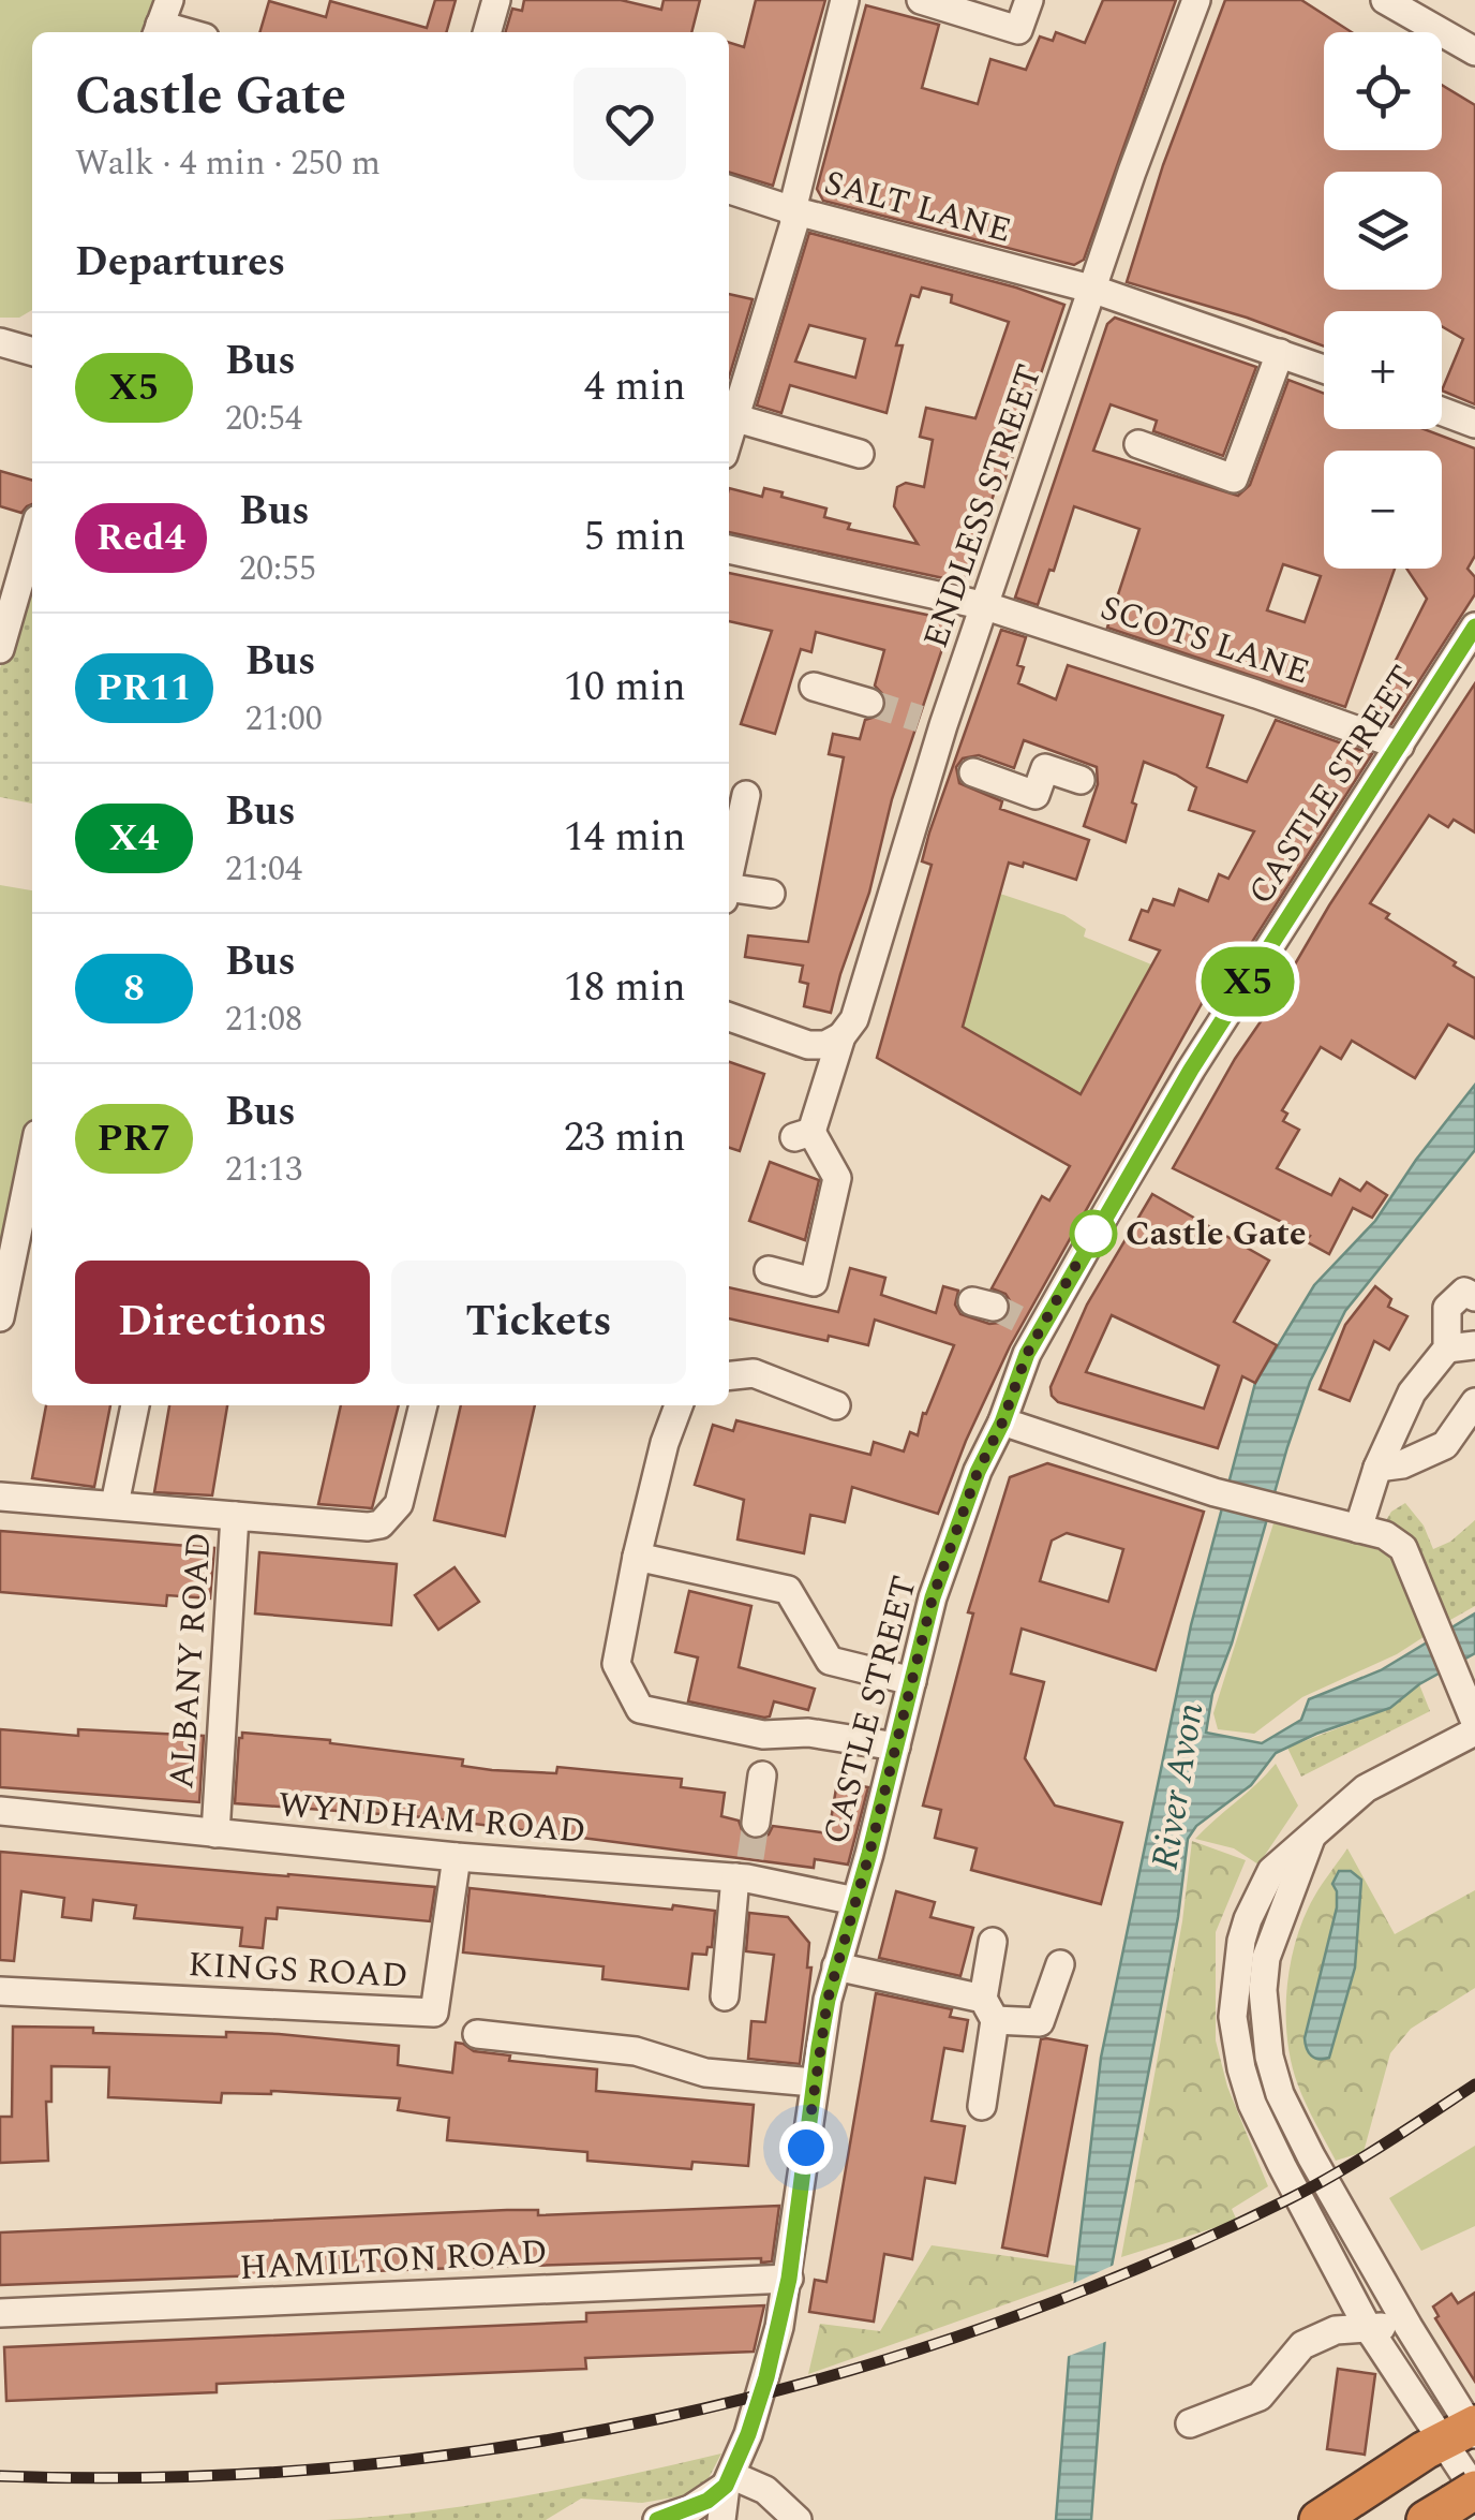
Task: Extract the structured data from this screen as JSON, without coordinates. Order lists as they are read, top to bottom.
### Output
{
  "streets": {
    "street": [
      "SALT LANE",
      "ENDLESS STREET",
      "SCOTS LANE",
      "CASTLE STREET",
      "ALBANY ROAD",
      "WYNDHAM ROAD",
      "KINGS ROAD",
      "HAMILTON ROAD"
    ]
  },
  "crossings": [
    ["SALT LANE", "ENDLESS STREET"],
    ["ENDLESS STREET", "SCOTS LANE"],
    ["SCOTS LANE", "CASTLE STREET"],
    ["CASTLE STREET", "WYNDHAM ROAD"],
    ["CASTLE STREET", "HAMILTON ROAD"],
    ["ALBANY ROAD", "WYNDHAM ROAD"],
    ["WYNDHAM ROAD", "KINGS ROAD"]
  ],
  "water": ["River Avon"],
  "places": ["Castle Gate"],
  "lines": ["bus line X5"],
  "page": {
    "on_map": "X5",
    "map_buttons": ["+", "−"],
    "heading": [
      ["Castle Gate", "Walk · 4 min · 250 m"],
      "Departures"
    ],
    "list": [
      {
        "mark": "X5",
        "name": "Bus",
        "note": "20:54",
        "value": "4 min"
      },
      {
        "mark": "Red4",
        "name": "Bus",
        "note": "20:55",
        "value": "5 min"
      },
      {
        "mark": "PR11",
        "name": "Bus",
        "note": "21:00",
        "value": "10 min"
      },
      {
        "mark": "X4",
        "name": "Bus",
        "note": "21:04",
        "value": "14 min"
      },
      {
        "mark": "8",
        "name": "Bus",
        "note": "21:08",
        "value": "18 min"
      },
      {
        "mark": "PR7",
        "name": "Bus",
        "note": "21:13",
        "value": "23 min"
      }
    ],
    "buttons": ["Directions", "Tickets"]
  }
}
